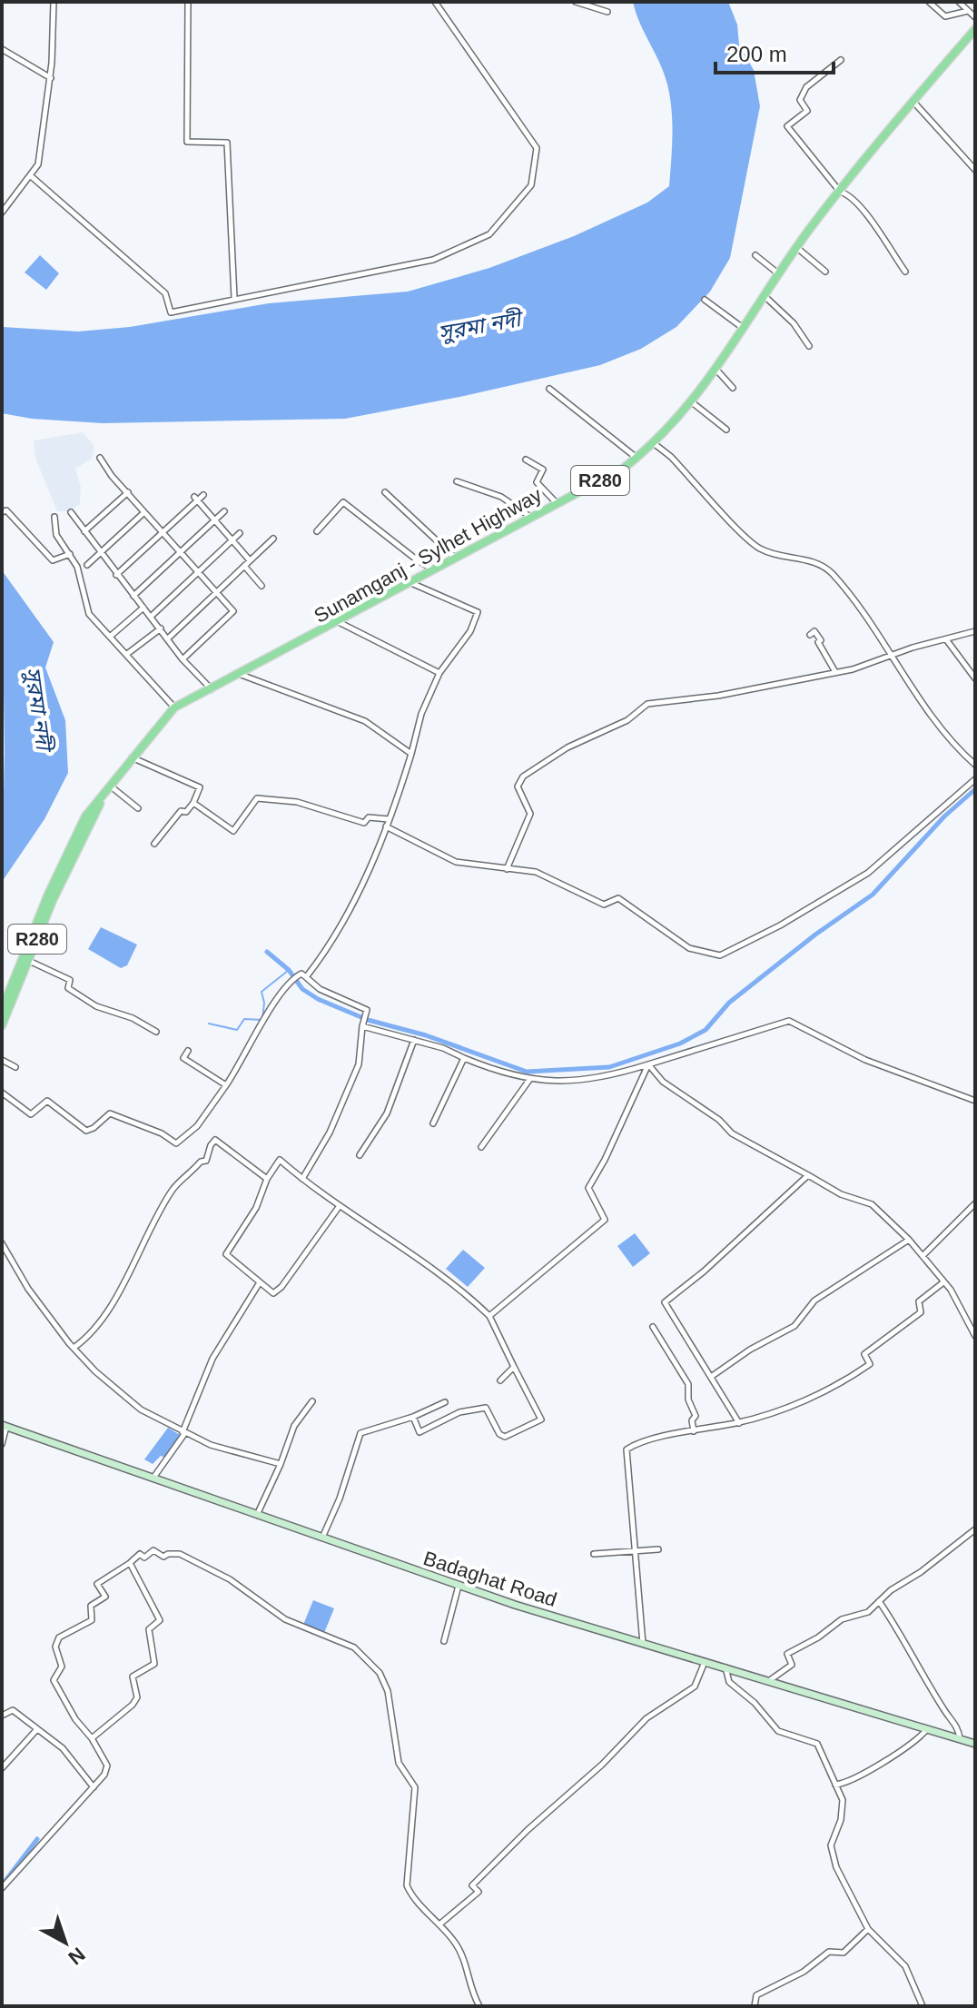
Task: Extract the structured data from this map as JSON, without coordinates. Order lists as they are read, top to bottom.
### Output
{
  "streets": {
    "main road": ["R280", "Sunamganj - Sylhet Highway", "Badaghat Road"]
  },
  "crossings": [
    ["R280", "Sunamganj - Sylhet Highway"]
  ],
  "water": ["সুরমা নদী"],
  "scale_bar": "200 m",
  "north": "bottom right"
}
